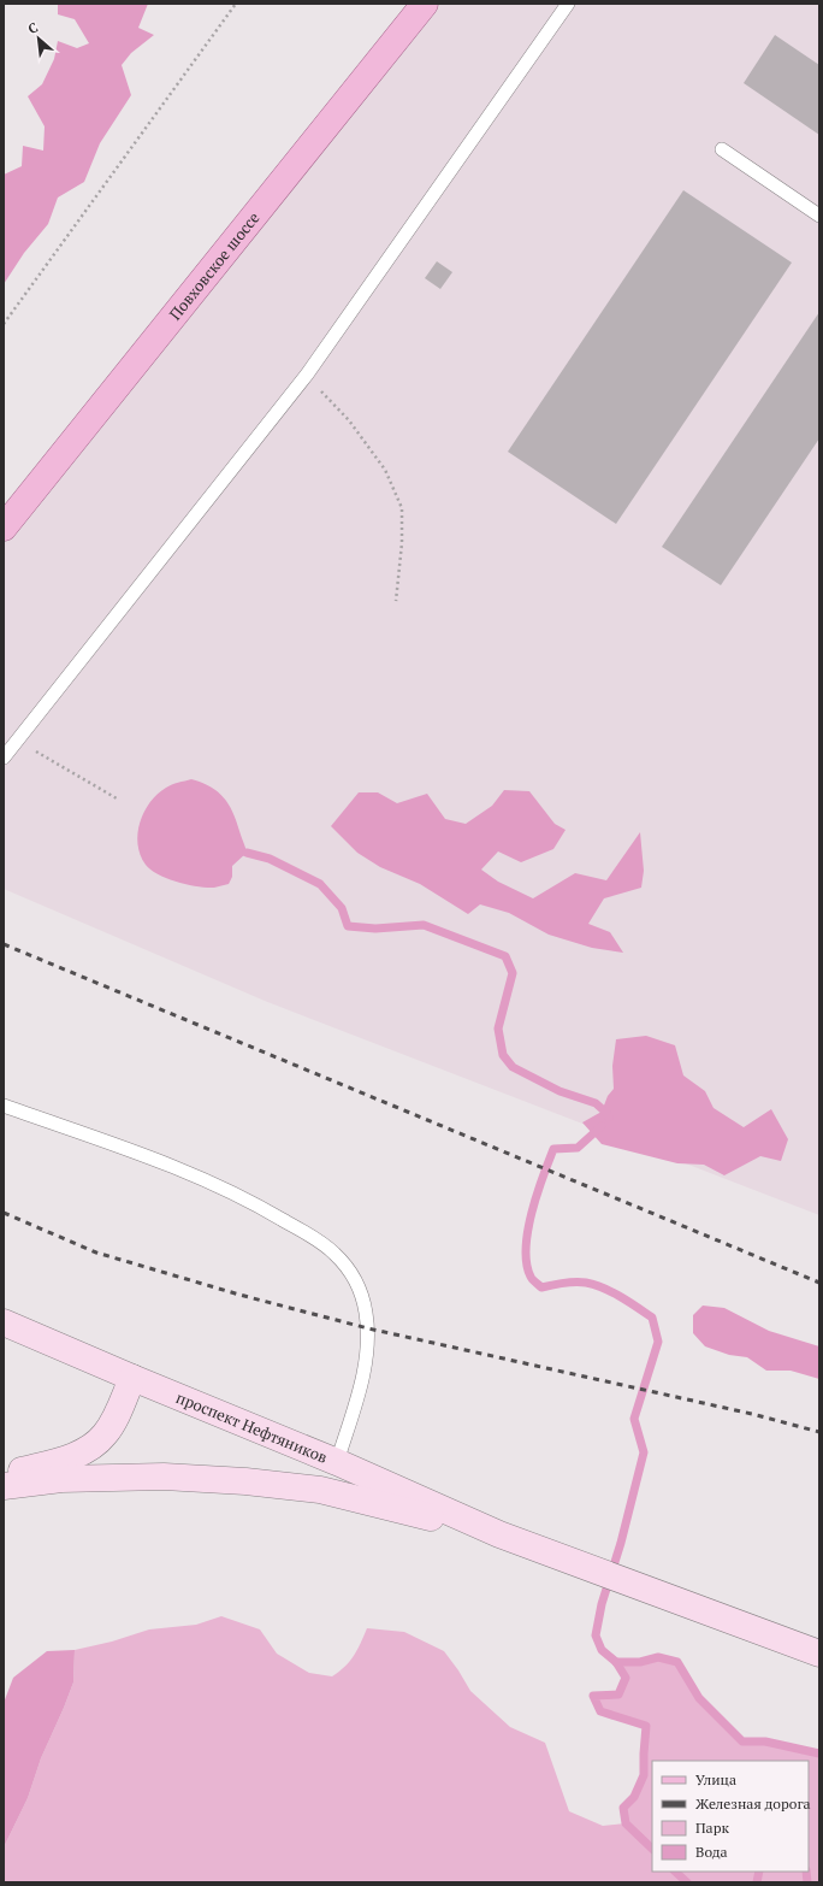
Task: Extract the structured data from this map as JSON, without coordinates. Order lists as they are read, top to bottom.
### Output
{
  "streets": {
    "main road": ["Повховское шоссе", "проспект Нефтяников"]
  },
  "legend": [
    "Улица",
    "Железная дорога",
    "Парк",
    "Вода"
  ],
  "north": "top left"
}
